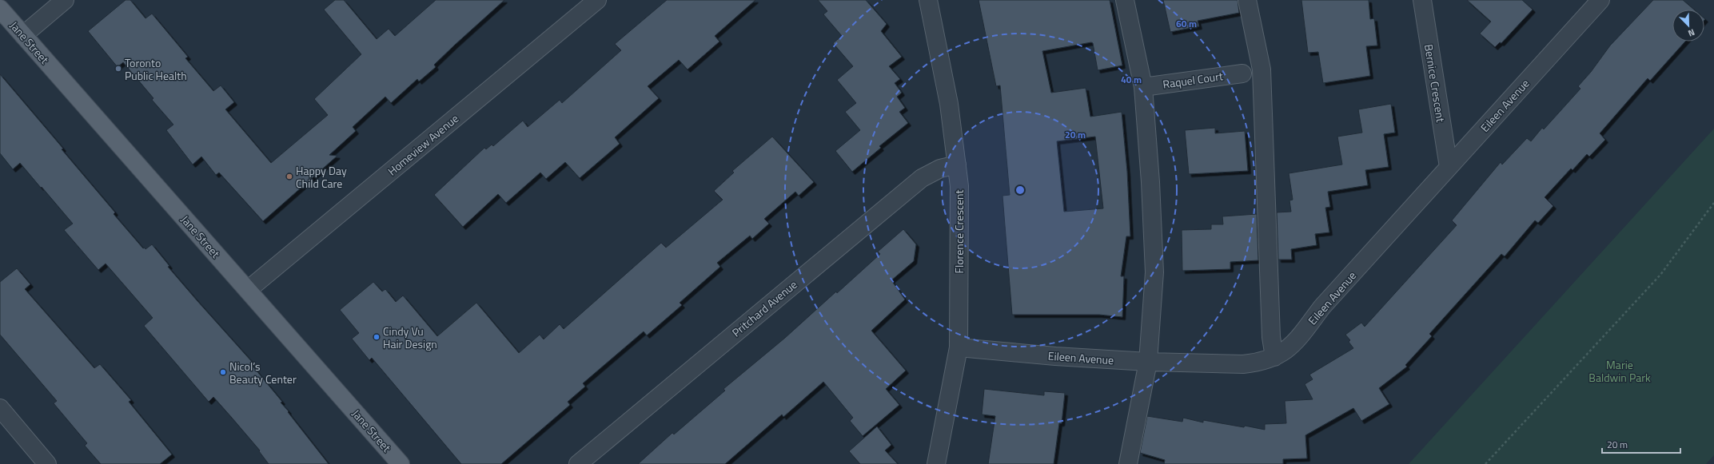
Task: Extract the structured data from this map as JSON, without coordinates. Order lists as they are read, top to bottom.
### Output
{
  "streets": {
    "main road": ["Jane Street"],
    "street": [
      "Raquel Court",
      "Bernice Crescent",
      "Eileen Avenue",
      "Homeview Avenue",
      "Florence Crescent",
      "Pritchard Avenue"
    ]
  },
  "crossings": [
    ["Jane Street", "Homeview Avenue"],
    ["Bernice Crescent", "Eileen Avenue"],
    ["Eileen Avenue", "Florence Crescent"],
    ["Florence Crescent", "Pritchard Avenue"]
  ],
  "parks": ["Marie Baldwin Park"],
  "places": [
    "Toronto Public Health",
    "Happy Day Child Care",
    "Cindy Vu Hair Design",
    "Nicol’s Beauty Center"
  ],
  "scale_bar": "20 m",
  "north": "bottom right",
  "rings": ["60 m", "40 m", "20 m"]
}
